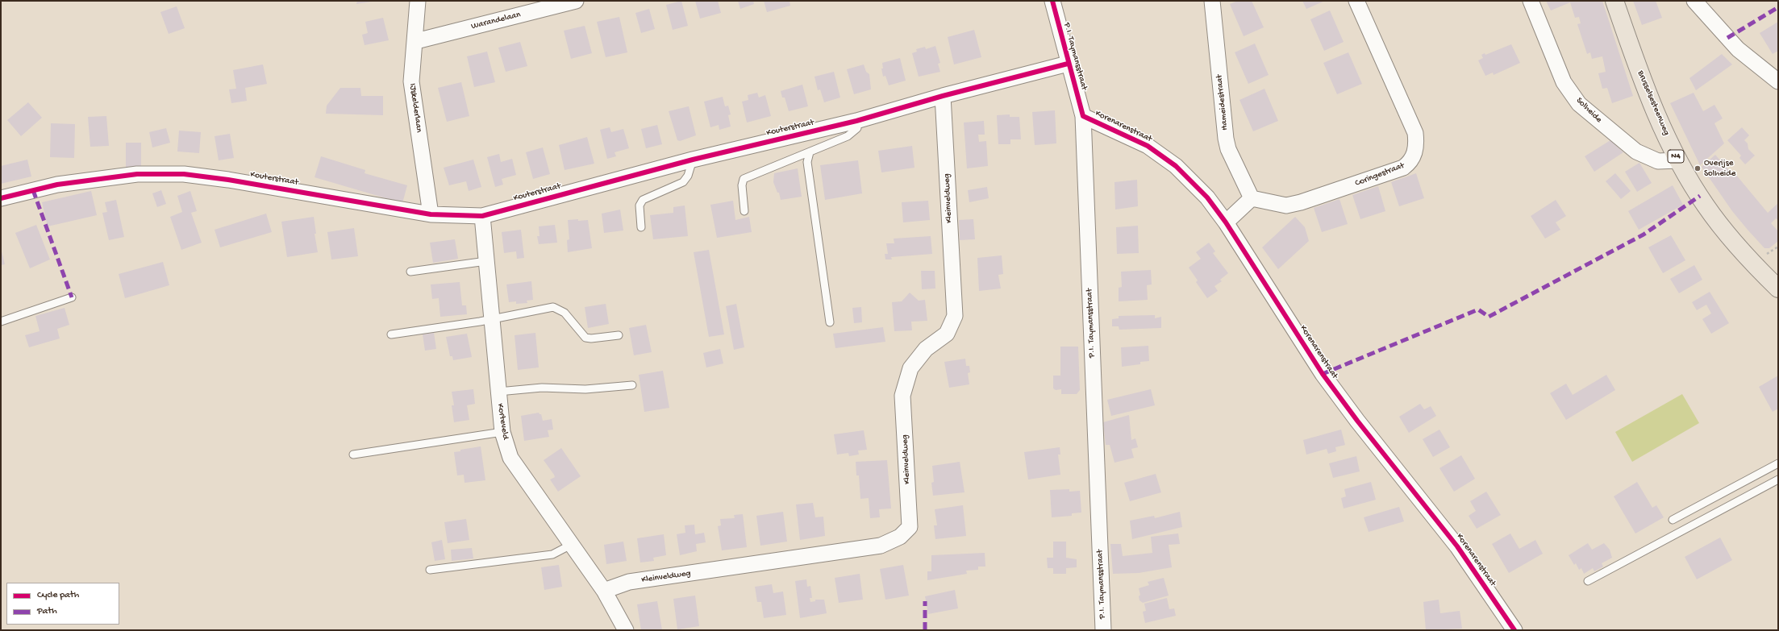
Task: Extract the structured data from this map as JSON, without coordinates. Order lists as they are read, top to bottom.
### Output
{
  "streets": {
    "main road": ["Brusselsesteenweg", "N4"],
    "street": [
      "Warandelaan",
      "P.I. Taymansstraat",
      "Hameidestraat",
      "IJskelderlaan",
      "Solheide",
      "Korenarenstraat",
      "Kouterstraat",
      "Coringestraat",
      "Kleinveldweg",
      "Korteveld"
    ]
  },
  "crossings": [
    ["Warandelaan", "IJskelderlaan"],
    ["P.I. Taymansstraat", "Korenarenstraat"],
    ["P.I. Taymansstraat", "Kouterstraat"],
    ["Hameidestraat", "Coringestraat"],
    ["Brusselsesteenweg", "Solheide"],
    ["IJskelderlaan", "Kouterstraat"],
    ["Kouterstraat", "Kleinveldweg"],
    ["Kouterstraat", "Korteveld"],
    ["Kleinveldweg", "Korteveld"]
  ],
  "places": ["Overijse Solheide"],
  "legend": ["Cycle path", "Path"]
}
